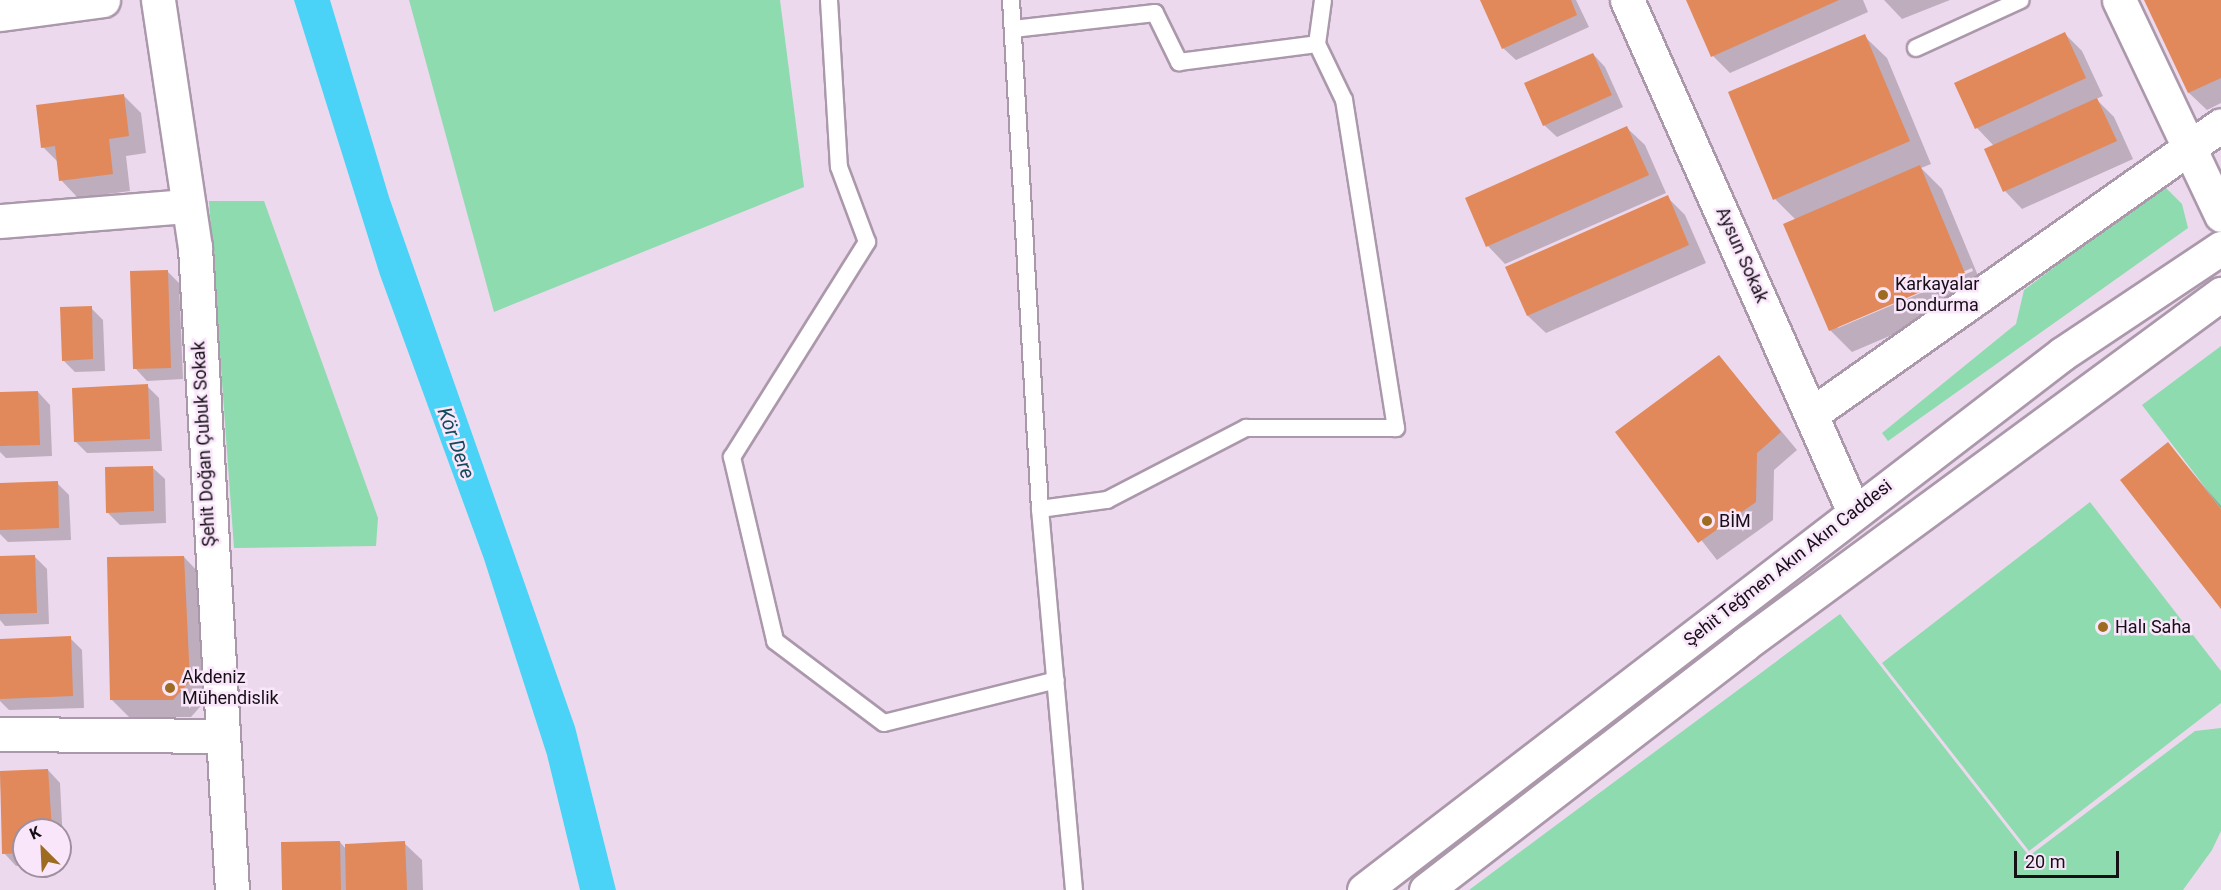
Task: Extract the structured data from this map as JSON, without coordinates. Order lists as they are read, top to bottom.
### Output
{
  "streets": {
    "street": ["Aysun Sokak", "Şehit Doğan Çubuk Sokak", "Şehit Teğmen Akın Akın Caddesi"]
  },
  "crossings": [
    ["Aysun Sokak", "Şehit Teğmen Akın Akın Caddesi"]
  ],
  "water": ["Kör Dere"],
  "places": [
    "Karkayalar Dondurma",
    "BİM",
    "Halı Saha",
    "Akdeniz Mühendislik"
  ],
  "scale_bar": "20 m",
  "north": "top left"
}
